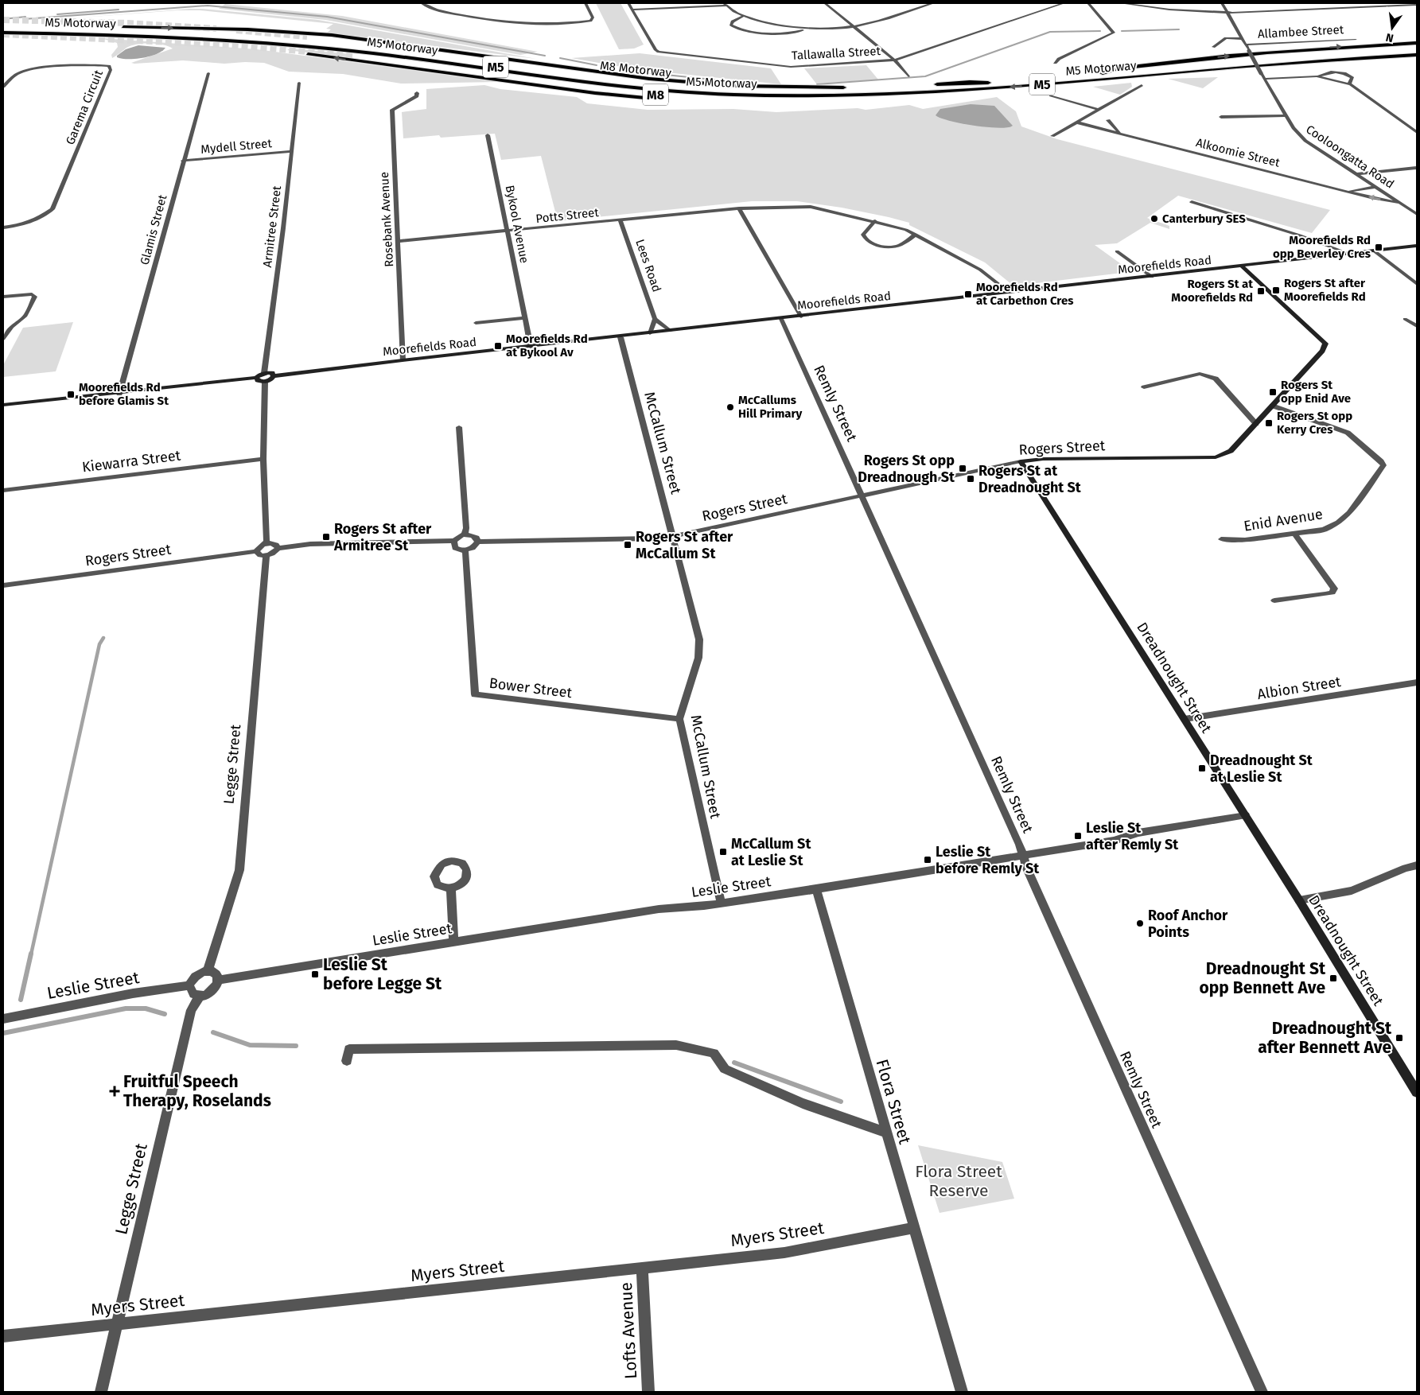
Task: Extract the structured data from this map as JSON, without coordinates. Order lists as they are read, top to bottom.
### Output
{
  "streets": {
    "highway": [
      "M5 Motorway",
      "M5",
      "M8 Motorway",
      "M8"
    ],
    "main road": ["Moorefields Road", "Rogers Street", "Dreadnought Street"],
    "street": [
      "Allambee Street",
      "Tallawalla Street",
      "Garema Circuit",
      "Mydell Street",
      "Alkoomie Street",
      "Cooloongatta Road",
      "Potts Street",
      "Rosebank Avenue",
      "Bykool Avenue",
      "Armitree Street",
      "Glamis Street",
      "Lees Road",
      "Remly Street",
      "McCallum Street",
      "Kiewarra Street",
      "Enid Avenue",
      "Bower Street",
      "Albion Street",
      "Legge Street",
      "Leslie Street",
      "Flora Street",
      "Myers Street",
      "Lofts Avenue"
    ]
  },
  "crossings": [
    ["M5 Motorway", "M8 Motorway"],
    ["Allambee Street", "Cooloongatta Road"],
    ["Mydell Street", "Armitree Street"],
    ["Mydell Street", "Glamis Street"],
    ["Alkoomie Street", "Cooloongatta Road"],
    ["Potts Street", "Rosebank Avenue"],
    ["Potts Street", "Bykool Avenue"],
    ["Potts Street", "Moorefields Road"],
    ["Potts Street", "Lees Road"],
    ["Rosebank Avenue", "Moorefields Road"],
    ["Bykool Avenue", "Moorefields Road"],
    ["Moorefields Road", "Remly Street"],
    ["Moorefields Road", "McCallum Street"],
    ["Moorefields Road", "Rogers Street"],
    ["Remly Street", "Rogers Street"],
    ["Remly Street", "Leslie Street"],
    ["McCallum Street", "Rogers Street"],
    ["McCallum Street", "Bower Street"],
    ["McCallum Street", "Leslie Street"],
    ["Rogers Street", "Enid Avenue"],
    ["Rogers Street", "Dreadnought Street"],
    ["Dreadnought Street", "Albion Street"],
    ["Dreadnought Street", "Leslie Street"],
    ["Legge Street", "Leslie Street"],
    ["Legge Street", "Myers Street"],
    ["Leslie Street", "Flora Street"],
    ["Flora Street", "Myers Street"],
    ["Myers Street", "Lofts Avenue"]
  ],
  "parks": ["Flora Street Reserve"],
  "places": {
    "other": ["Canterbury SES", "McCallums Hill Primary", "Roof Anchor Points"],
    "transit": [
      "Moorefields Rd opp Beverley Cres",
      "Rogers St after Moorefields Rd",
      "Rogers St at Moorefields Rd",
      "Moorefields Rd at Carbethon Cres",
      "Moorefields Rd at Bykool Av",
      "Rogers St opp Enid Ave",
      "Moorefields Rd before Glamis St",
      "Rogers St opp Kerry Cres",
      "Rogers St opp Dreadnough St",
      "Rogers St at Dreadnought St",
      "Rogers St after Armitree St",
      "Rogers St after McCallum St",
      "Dreadnought St at Leslie St",
      "Leslie St after Remly St",
      "McCallum St at Leslie St",
      "Leslie St before Remly St",
      "Leslie St before Legge St",
      "Dreadnought St opp Bennett Ave",
      "Dreadnought St after Bennett Ave"
    ],
    "health": ["Fruitful Speech Therapy, Roselands"]
  },
  "north": "bottom"
}
